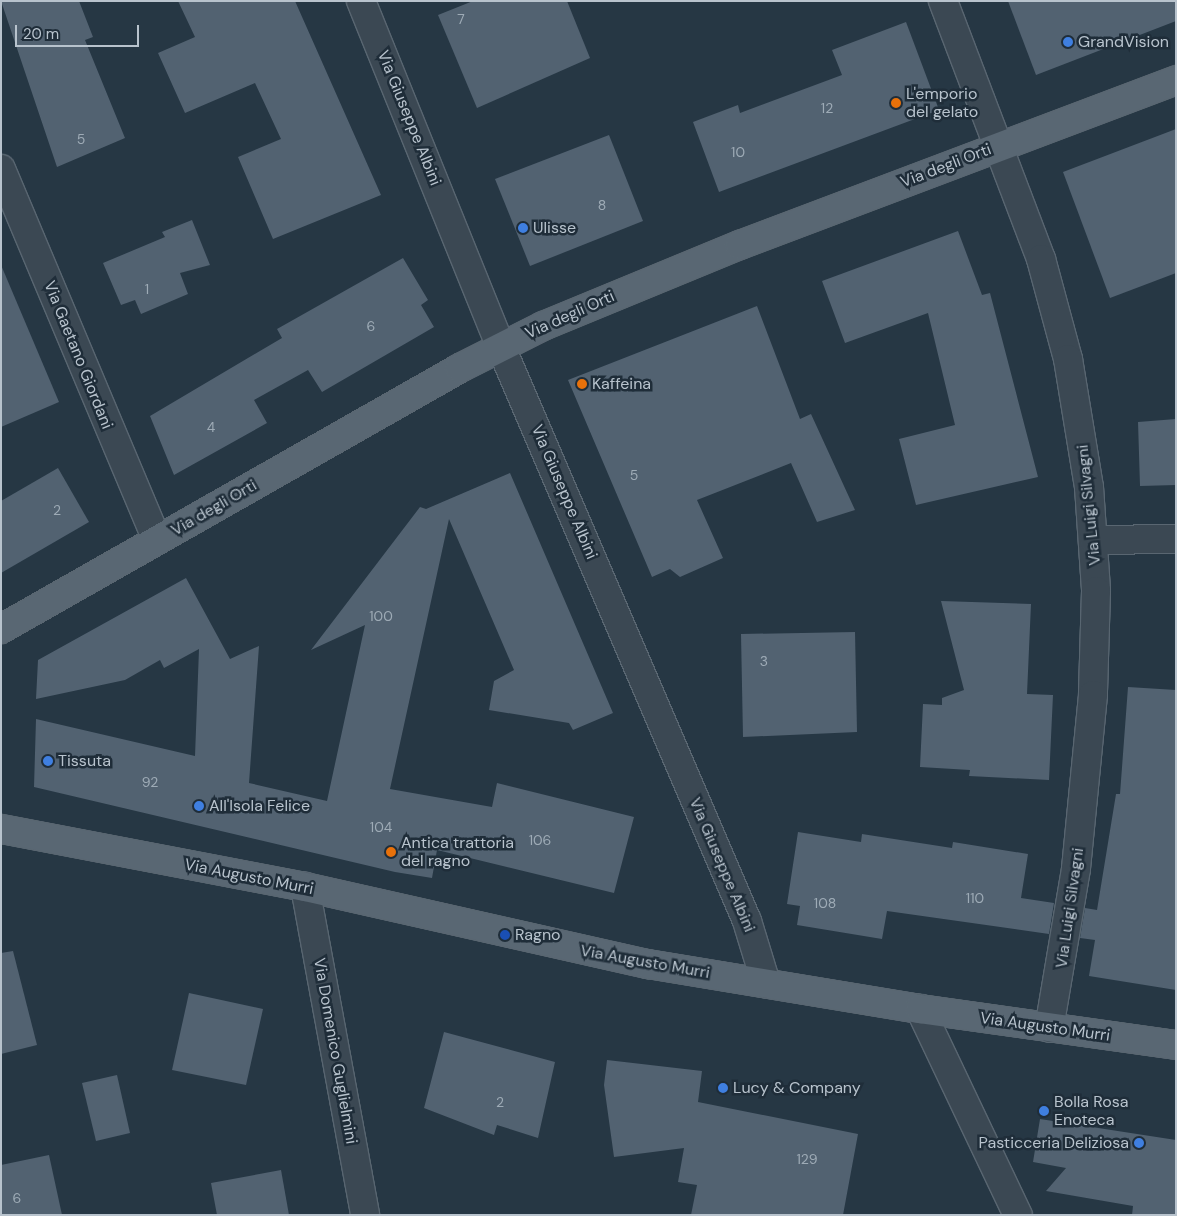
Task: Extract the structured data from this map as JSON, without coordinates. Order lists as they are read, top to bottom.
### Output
{
  "streets": {
    "main road": ["Via degli Orti", "Via Augusto Murri"],
    "street": [
      "Via Giuseppe Albini",
      "Via Gaetano Giordani",
      "Via Luigi Silvagni",
      "Via Domenico Guglielmini"
    ]
  },
  "crossings": [
    ["Via Giuseppe Albini", "Via degli Orti"],
    ["Via Giuseppe Albini", "Via Augusto Murri"],
    ["Via degli Orti", "Via Gaetano Giordani"],
    ["Via degli Orti", "Via Luigi Silvagni"],
    ["Via Luigi Silvagni", "Via Augusto Murri"],
    ["Via Augusto Murri", "Via Domenico Guglielmini"]
  ],
  "places": [
    "GrandVision",
    "L'emporio del gelato",
    "Ulisse",
    "Kaffeina",
    "Tissuta",
    "All'Isola Felice",
    "Antica trattoria del ragno",
    "Ragno",
    "Lucy & Company",
    "Bolla Rosa Enoteca",
    "Pasticceria Deliziosa"
  ],
  "house_numbers": [
    "7",
    "12",
    "5",
    "10",
    "8",
    "1",
    "6",
    "4",
    "5",
    "2",
    "100",
    "3",
    "92",
    "104",
    "106",
    "110",
    "108",
    "2",
    "129",
    "6"
  ],
  "scale_bar": "20 m"
}
